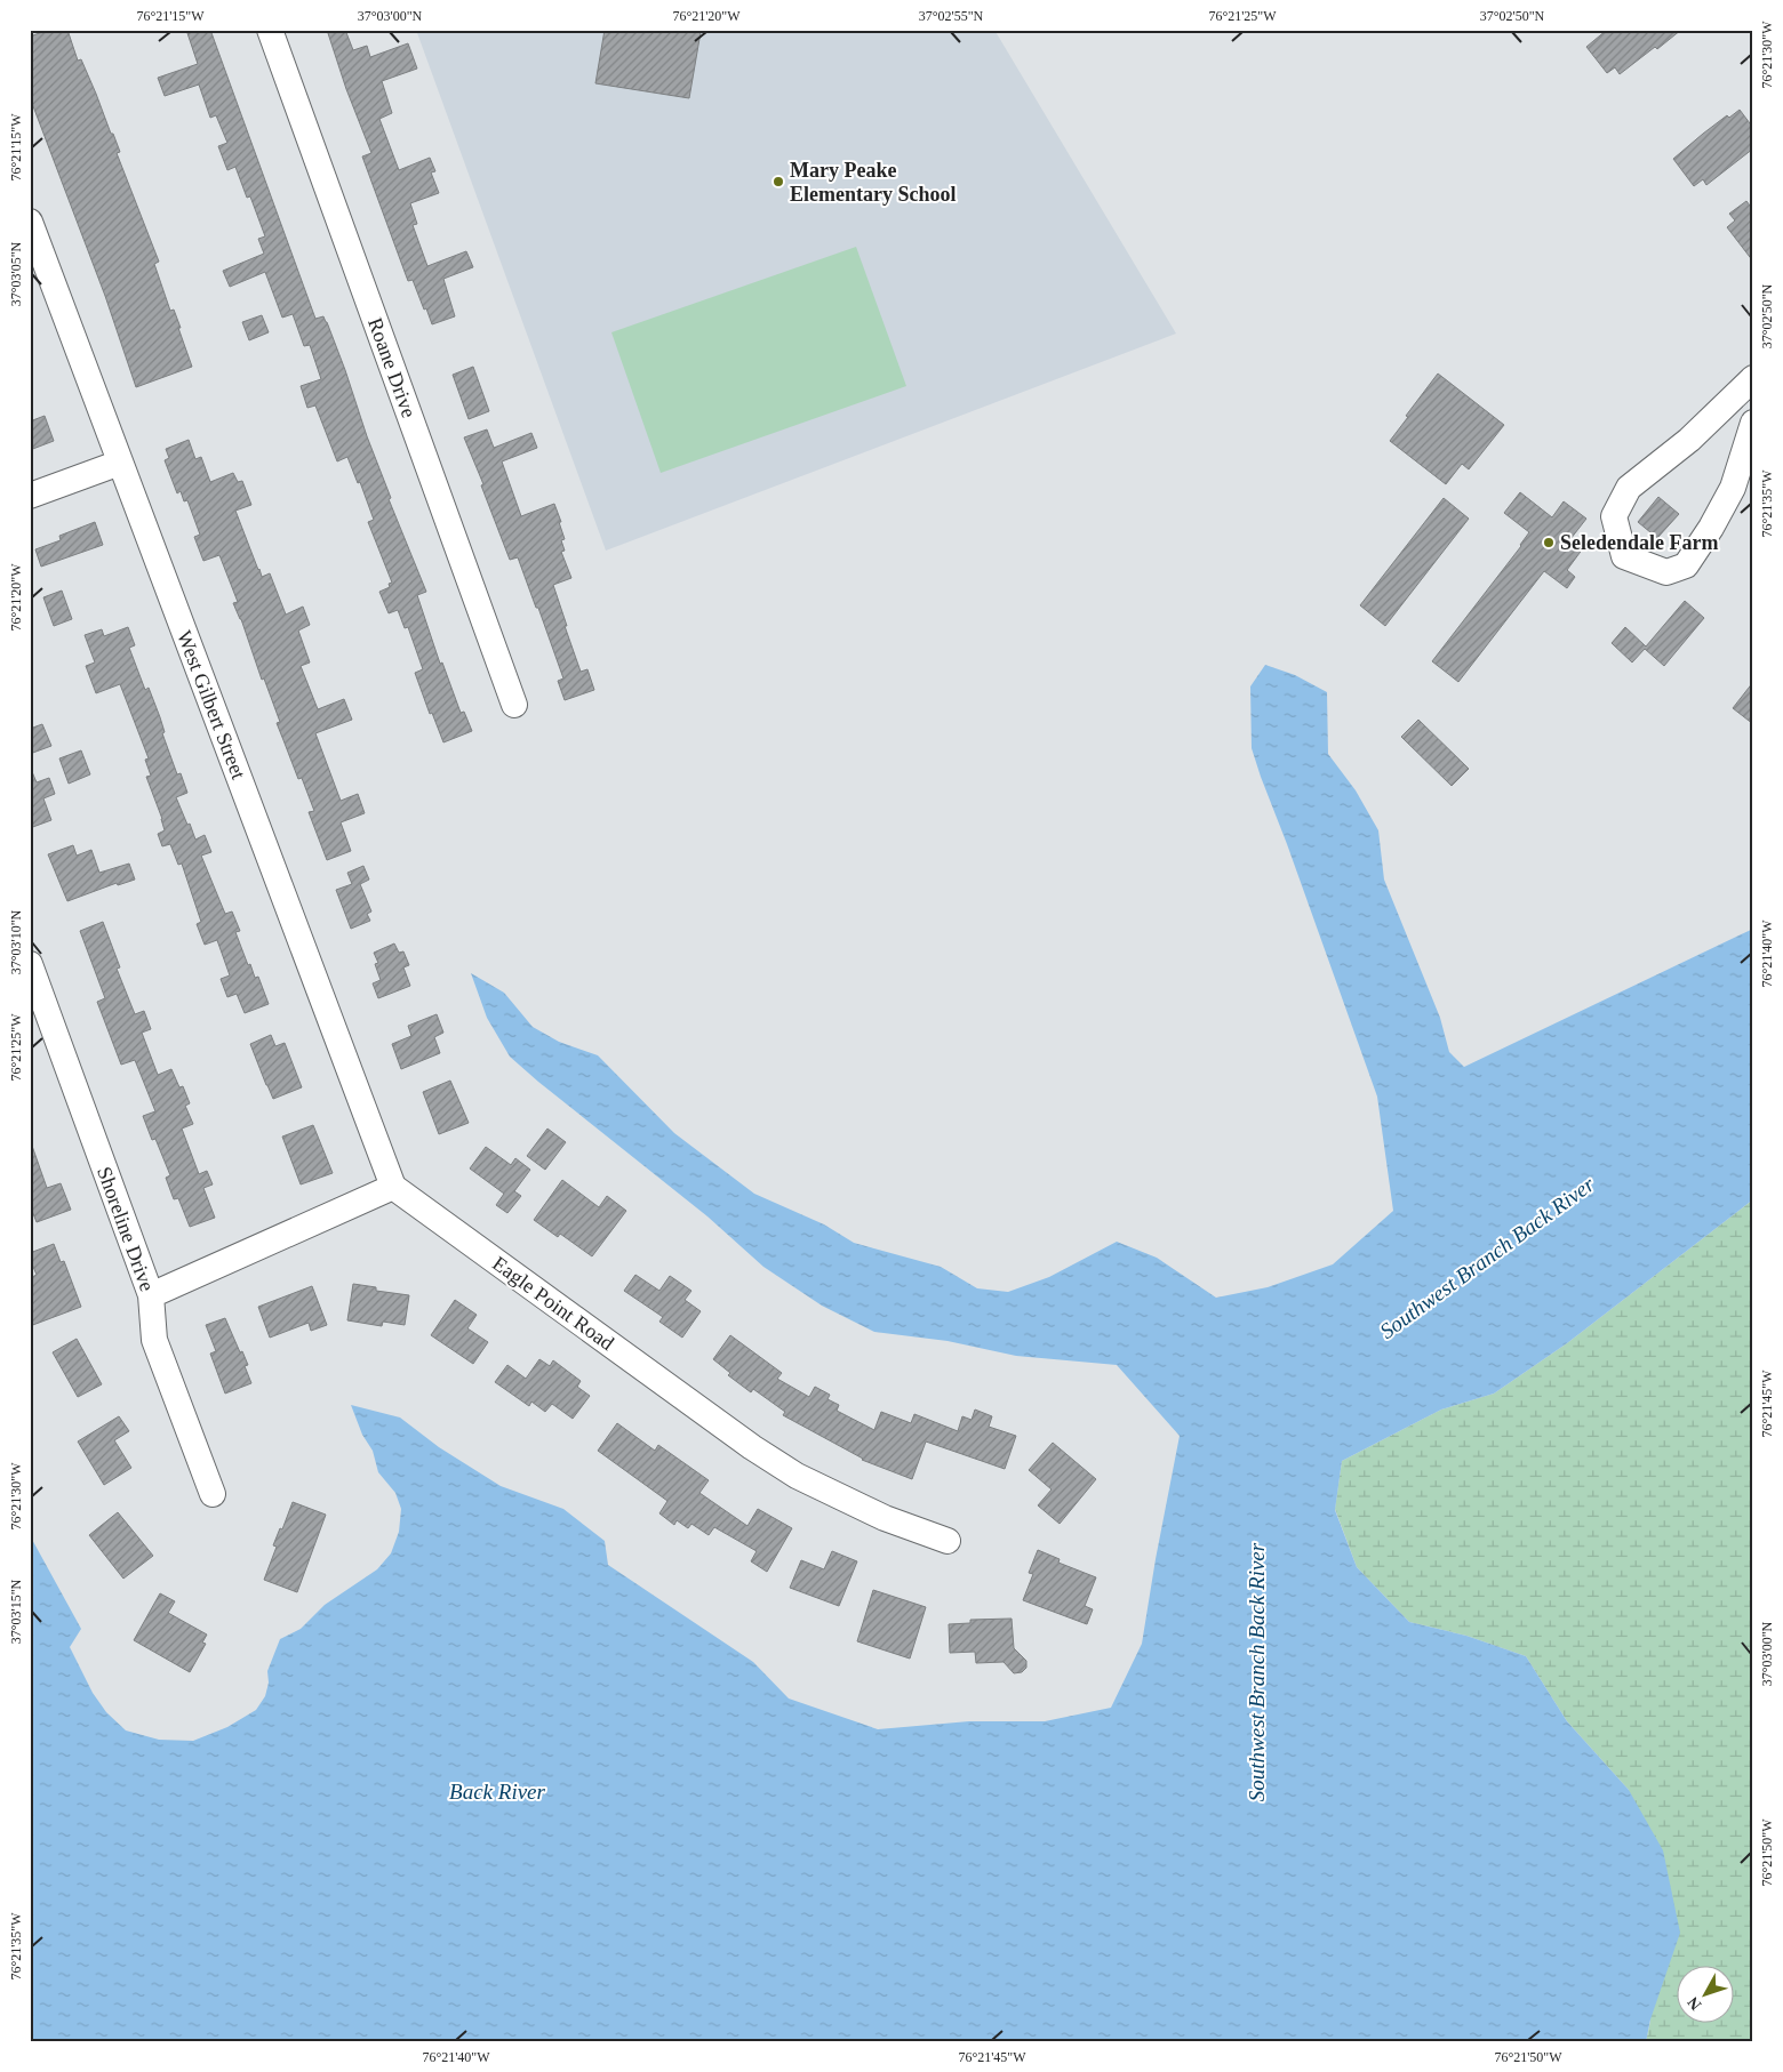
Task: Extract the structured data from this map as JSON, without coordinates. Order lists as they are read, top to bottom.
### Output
{
  "streets": {
    "street": [
      "Roane Drive",
      "West Gilbert Street",
      "Shoreline Drive",
      "Eagle Point Road"
    ]
  },
  "crossings": [
    ["West Gilbert Street", "Eagle Point Road"]
  ],
  "water": ["Southwest Branch Back River", "Back River"],
  "places": ["Mary Peake Elementary School", "Seledendale Farm"],
  "north": "bottom left",
  "coordinates": [
    "76°21'15\"W",
    "37°03'00\"N",
    "76°21'20\"W",
    "37°02'55\"N",
    "76°21'25\"W",
    "37°02'50\"N",
    "76°21'30\"W",
    "37°03'05\"N",
    "76°21'35\"W",
    "37°03'10\"N",
    "76°21'40\"W",
    "76°21'45\"W",
    "37°03'15\"N",
    "76°21'50\"W"
  ]
}
